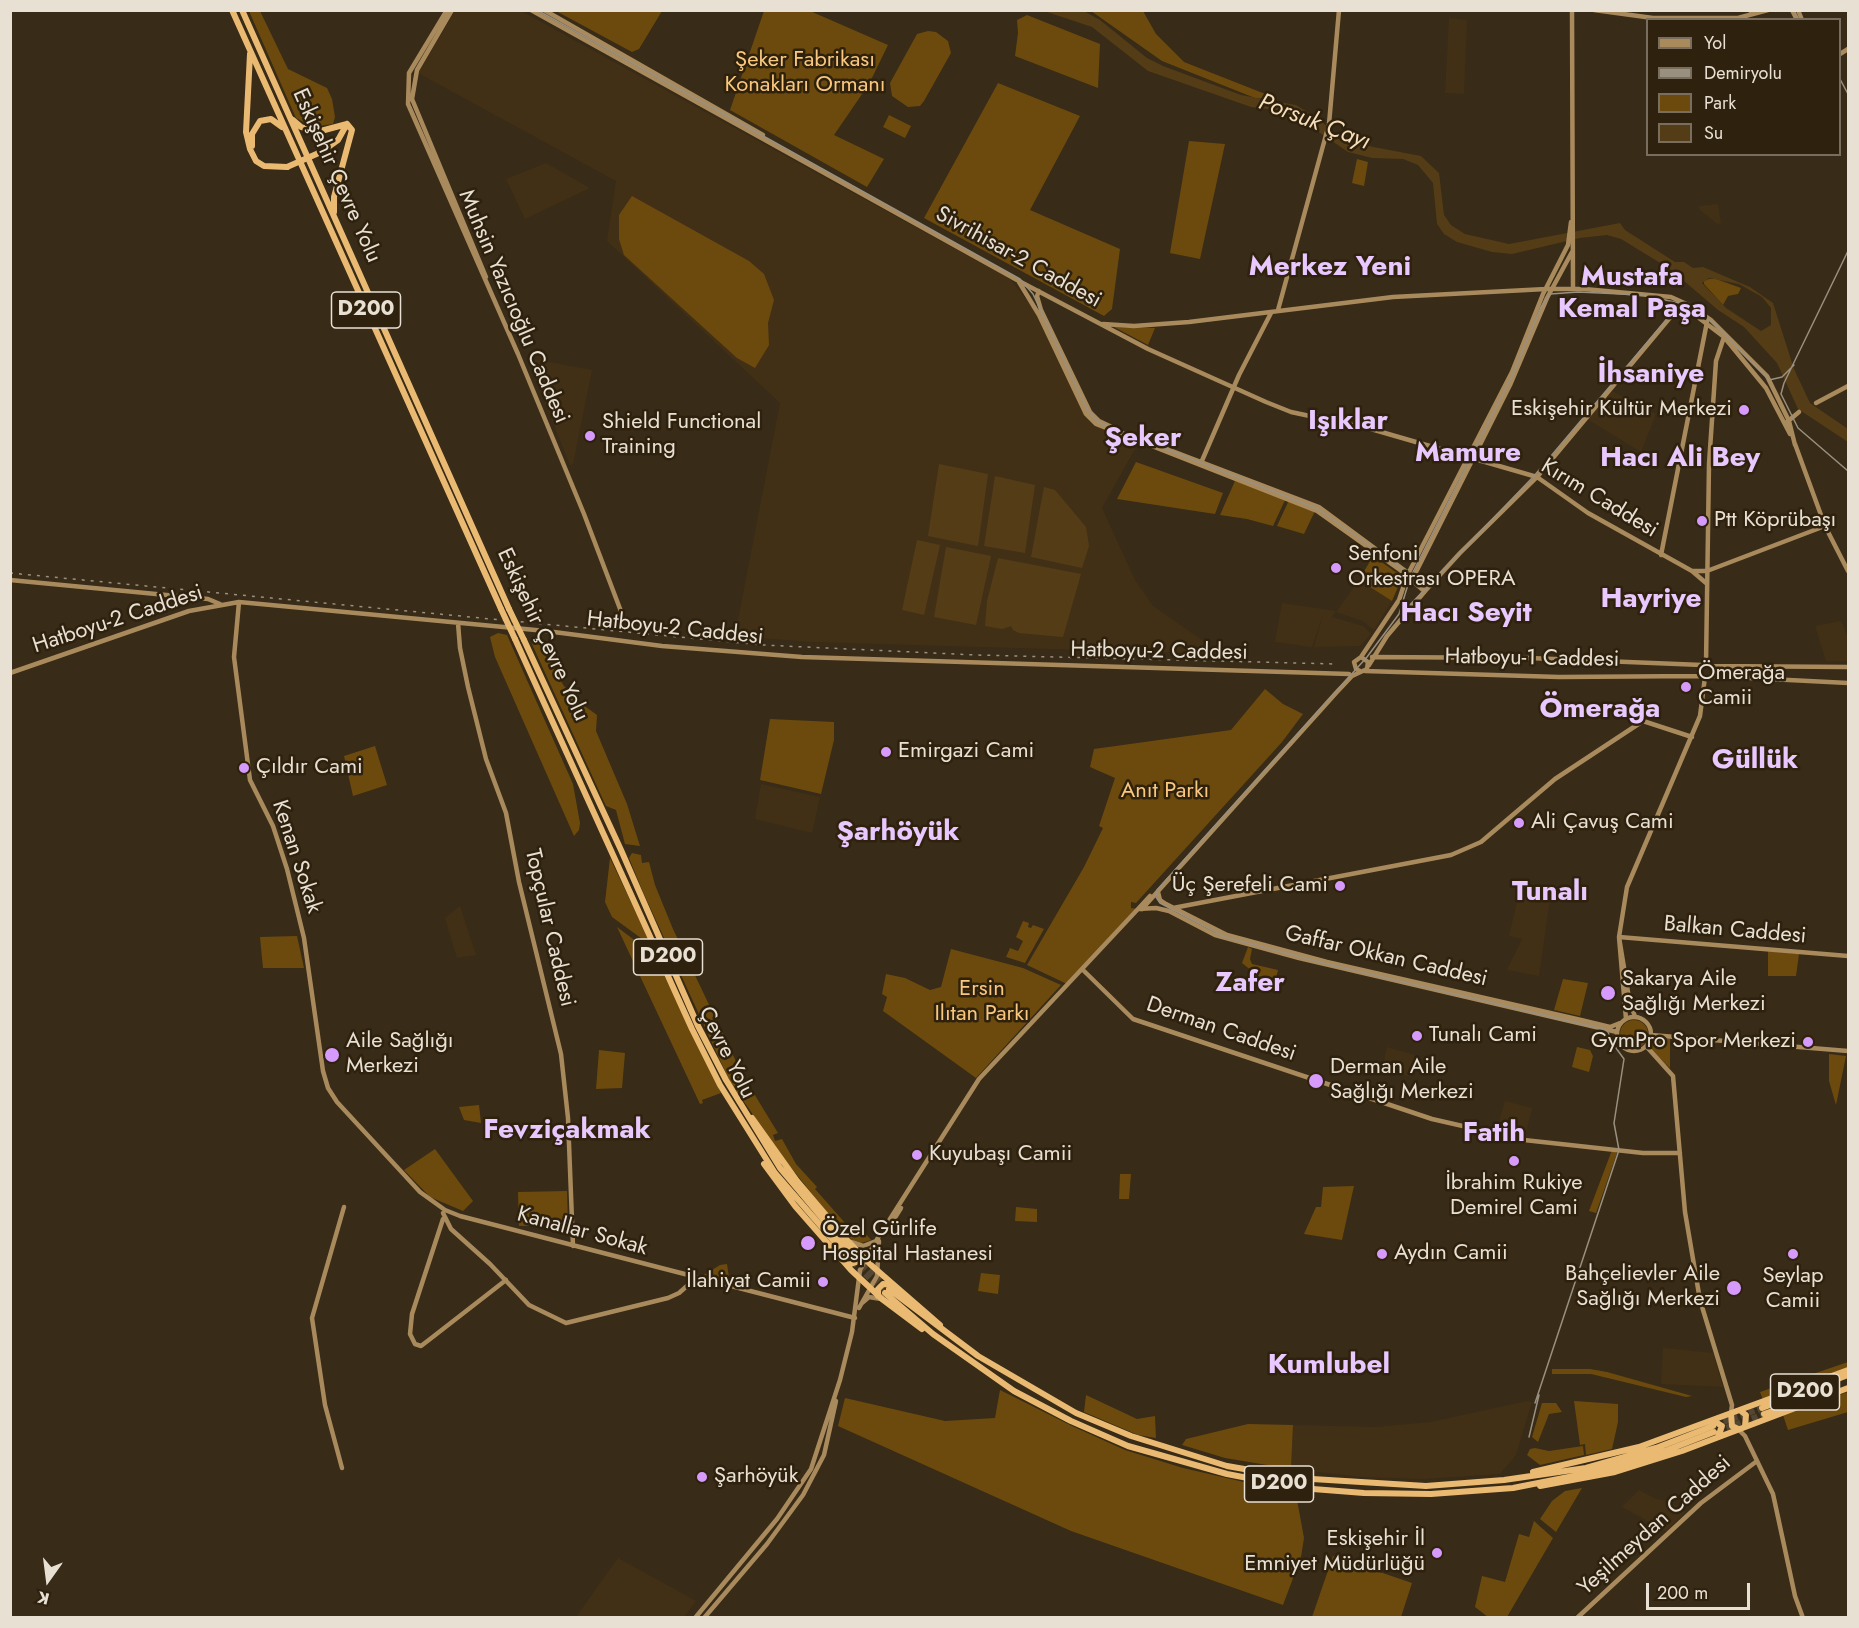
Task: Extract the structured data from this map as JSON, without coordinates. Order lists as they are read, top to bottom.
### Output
{
  "streets": {
    "highway": ["Eskişehir Çevre Yolu", "D200", "Çevre Yolu"],
    "main road": [
      "Sivrihisar-2 Caddesi",
      "Muhsin Yazıcıoğlu Caddesi",
      "Kırım Caddesi",
      "Hatboyu-2 Caddesi",
      "Hatboyu-1 Caddesi",
      "Kenan Sokak",
      "Topçular Caddesi",
      "Balkan Caddesi",
      "Gaffar Okkan Caddesi",
      "Derman Caddesi",
      "Kanallar Sokak",
      "Yeşilmeydan Caddesi"
    ]
  },
  "crossings": [
    ["Eskişehir Çevre Yolu", "Çevre Yolu"],
    ["Sivrihisar-2 Caddesi", "Kırım Caddesi"],
    ["Hatboyu-2 Caddesi", "Kenan Sokak"],
    ["Hatboyu-2 Caddesi", "Topçular Caddesi"],
    ["Kenan Sokak", "Kanallar Sokak"],
    ["Topçular Caddesi", "Kanallar Sokak"]
  ],
  "districts": [
    "Merkez Yeni",
    "Mustafa Kemal Paşa",
    "İhsaniye",
    "Işıklar",
    "Şeker",
    "Mamure",
    "Hacı Ali Bey",
    "Hayriye",
    "Hacı Seyit",
    "Ömerağa",
    "Güllük",
    "Şarhöyük",
    "Tunalı",
    "Zafer",
    "Fevziçakmak",
    "Fatih",
    "Kumlubel"
  ],
  "water": ["Porsuk Çayı"],
  "parks": ["Şeker Fabrikası Konakları Ormanı", "Anıt Parkı", "Ersin Ilıtan Parkı"],
  "places": [
    "Eskişehir Kültür Merkezi",
    "Shield Functional Training",
    "Ptt Köprübaşı",
    "Senfoni Orkestrası OPERA",
    "Ömerağa Camii",
    "Emirgazi Cami",
    "Çıldır Cami",
    "Ali Çavuş Cami",
    "Üç Şerefeli Cami",
    "Sakarya Aile Sağlığı Merkezi",
    "Tunalı Cami",
    "GymPro Spor Merkezi",
    "Aile Sağlığı Merkezi",
    "Derman Aile Sağlığı Merkezi",
    "Kuyubaşı Camii",
    "İbrahim Rukiye Demirel Cami",
    "Özel Gürlife Hospital Hastanesi",
    "Aydın Camii",
    "Seylap Camii",
    "İlahiyat Camii",
    "Bahçelievler Aile Sağlığı Merkezi",
    "Şarhöyük",
    "Eskişehir İl Emniyet Müdürlüğü"
  ],
  "legend": [
    "Yol",
    "Demiryolu",
    "Park",
    "Su"
  ],
  "scale_bar": "200 m",
  "north": "bottom"
}
